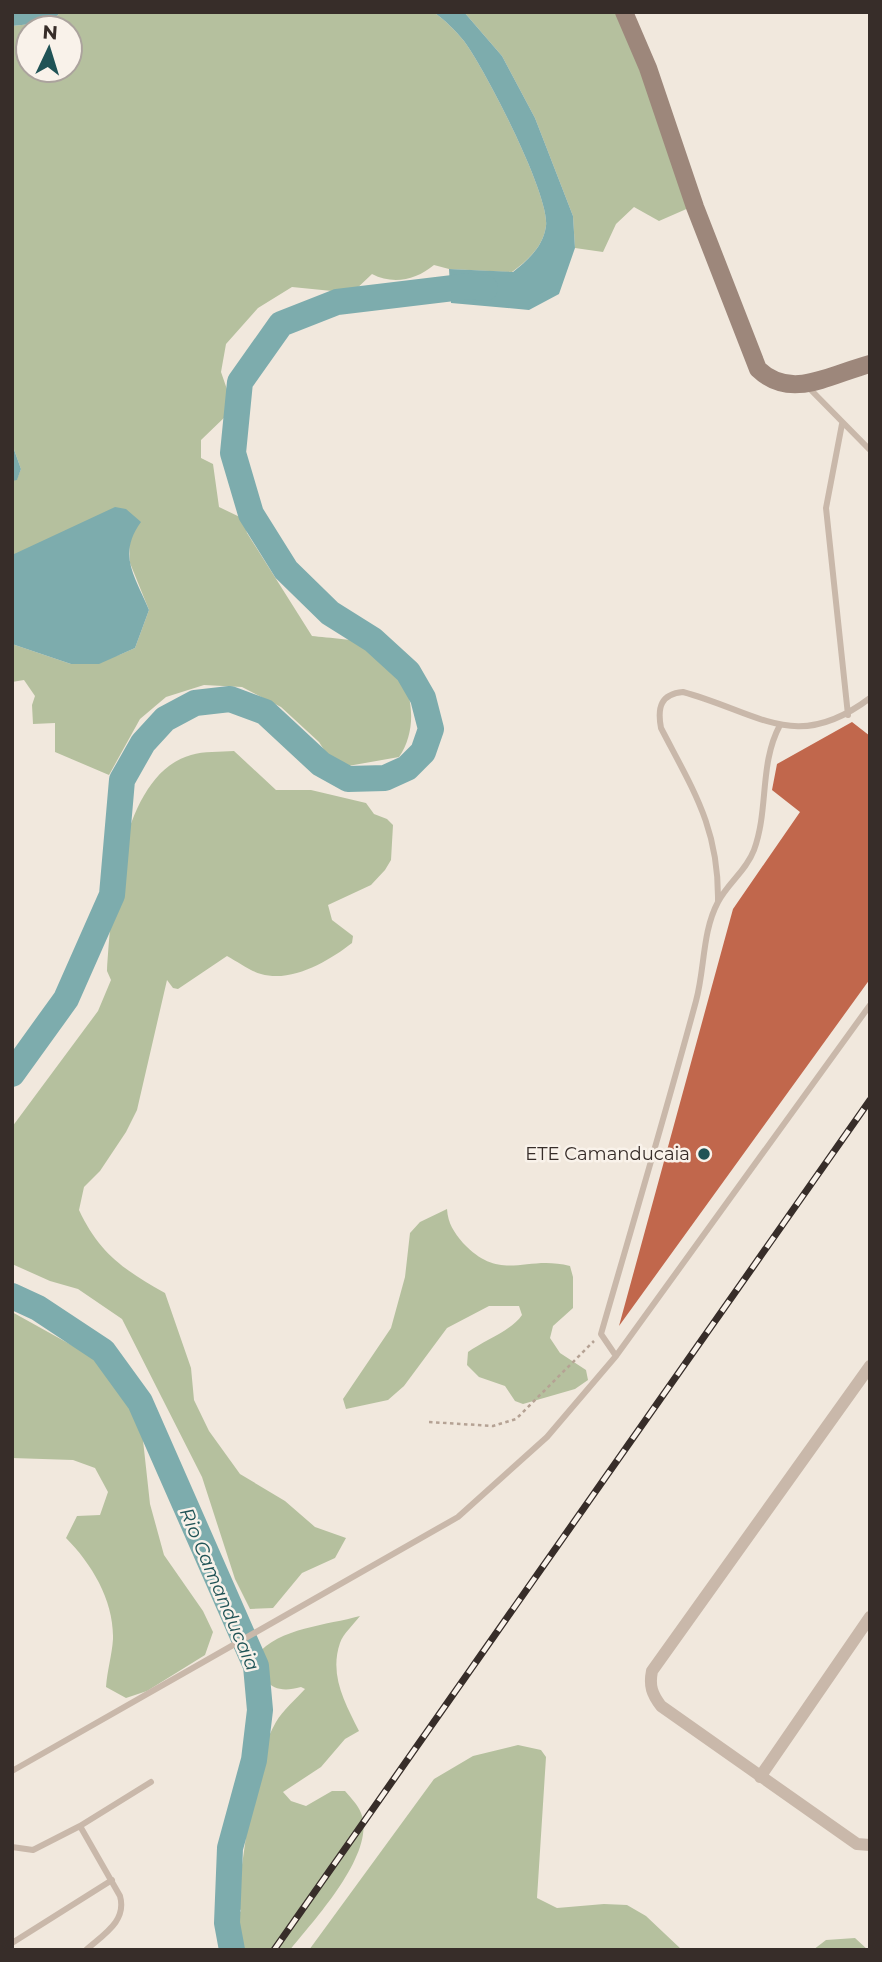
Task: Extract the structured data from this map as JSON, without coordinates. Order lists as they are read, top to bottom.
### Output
{
  "water": ["Rio Camanducaia"],
  "places": ["ETE Camanducaia"],
  "north": "top"
}
